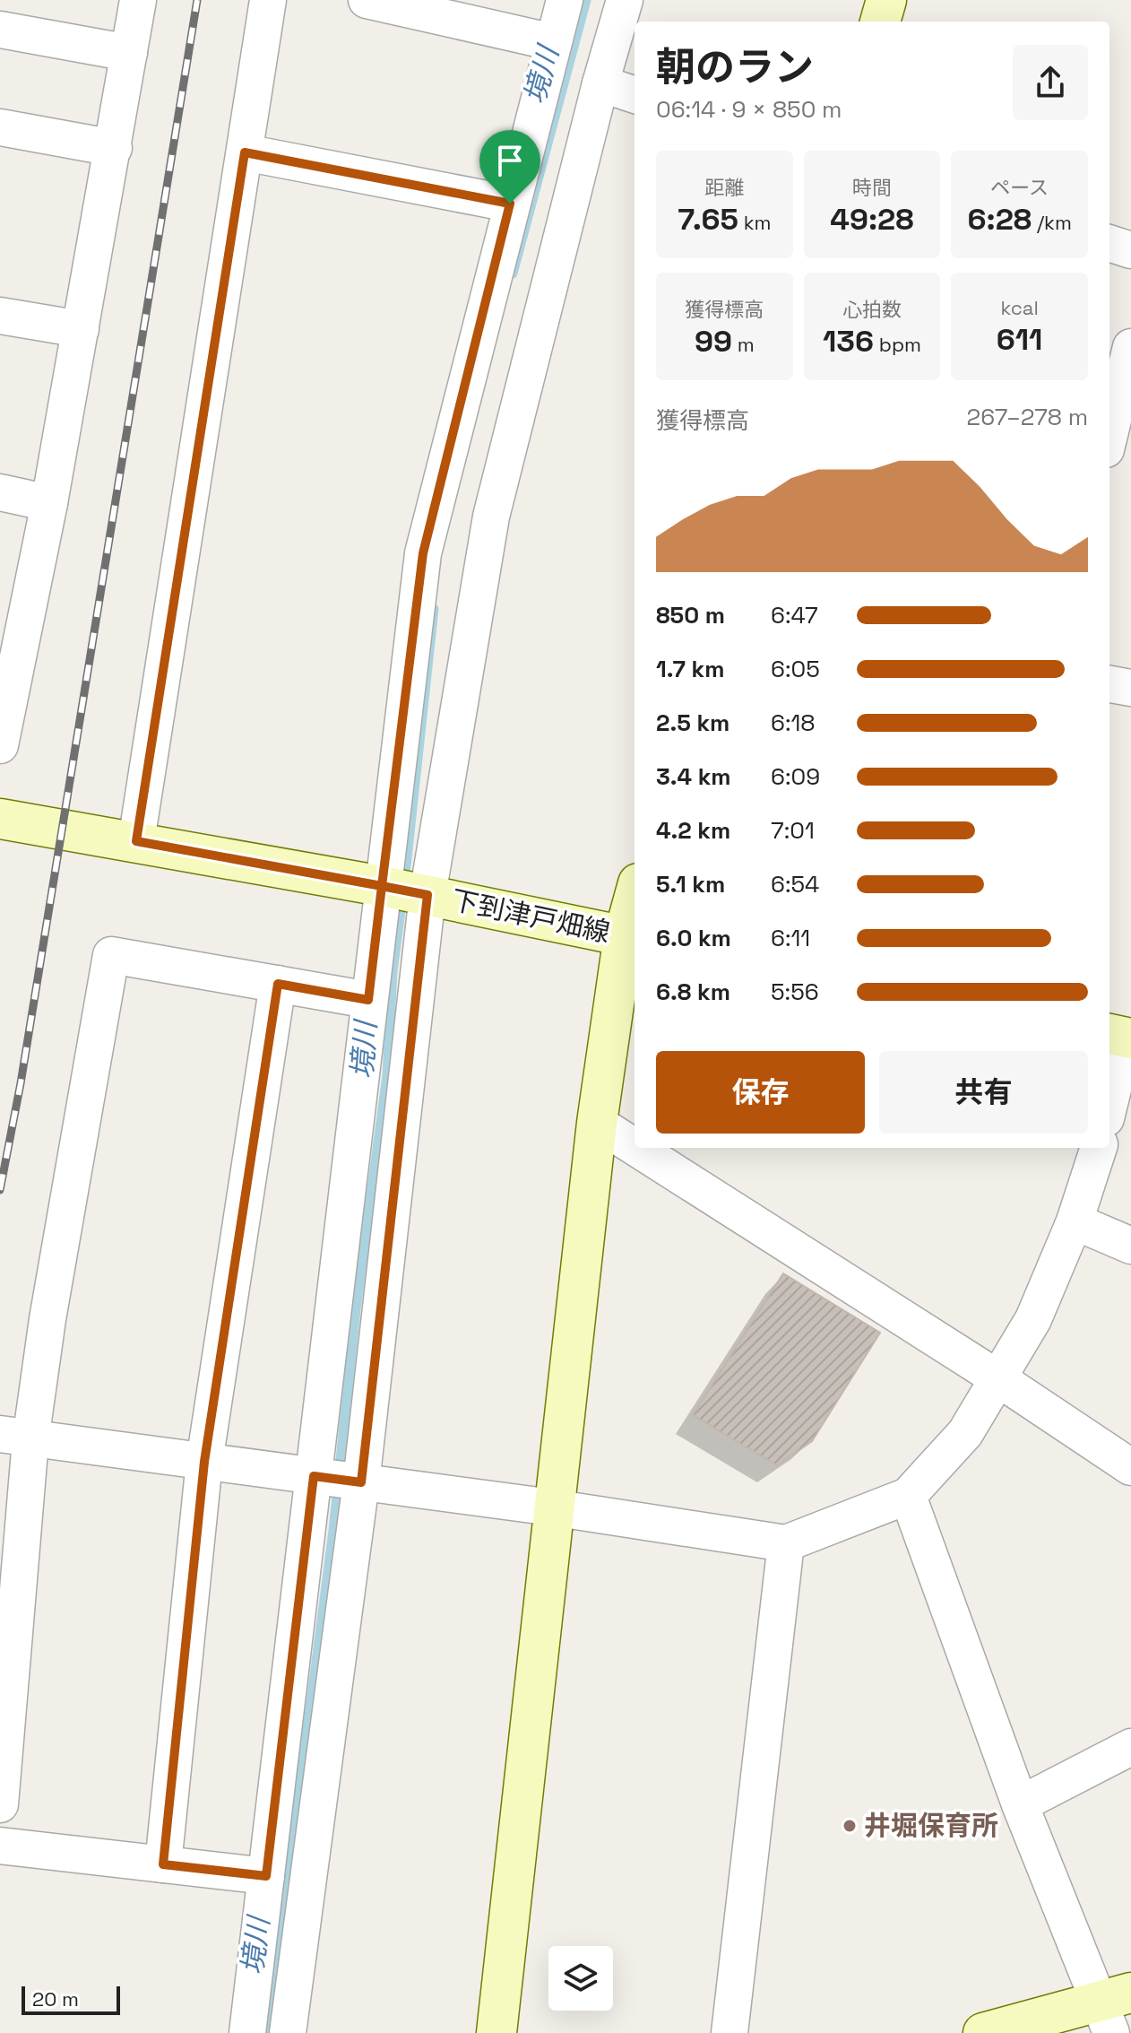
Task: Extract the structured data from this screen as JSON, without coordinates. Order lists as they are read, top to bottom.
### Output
{
  "streets": {
    "street": ["下到津戸畑線"]
  },
  "water": ["境川"],
  "places": ["井堀保育所"],
  "scale_bar": "20 m",
  "page": {
    "heading": ["朝のラン", "06:14 · 9 × 850 m"],
    "stats": [
      ["距離", "7.65 km"],
      ["時間", "49:28"],
      ["ペース", "6:28 /km"],
      ["獲得標高", "99 m"],
      ["心拍数", "136 bpm"],
      ["kcal", "611"]
    ],
    "chart": ["獲得標高", "267–278 m"],
    "list": [
      {
        "name": "850 m",
        "note": "6:47"
      },
      {
        "name": "1.7 km",
        "note": "6:05"
      },
      {
        "name": "2.5 km",
        "note": "6:18"
      },
      {
        "name": "3.4 km",
        "note": "6:09"
      },
      {
        "name": "4.2 km",
        "note": "7:01"
      },
      {
        "name": "5.1 km",
        "note": "6:54"
      },
      {
        "name": "6.0 km",
        "note": "6:11"
      },
      {
        "name": "6.8 km",
        "note": "5:56"
      }
    ],
    "buttons": ["保存", "共有"],
    "scale": "20 m"
  }
}
